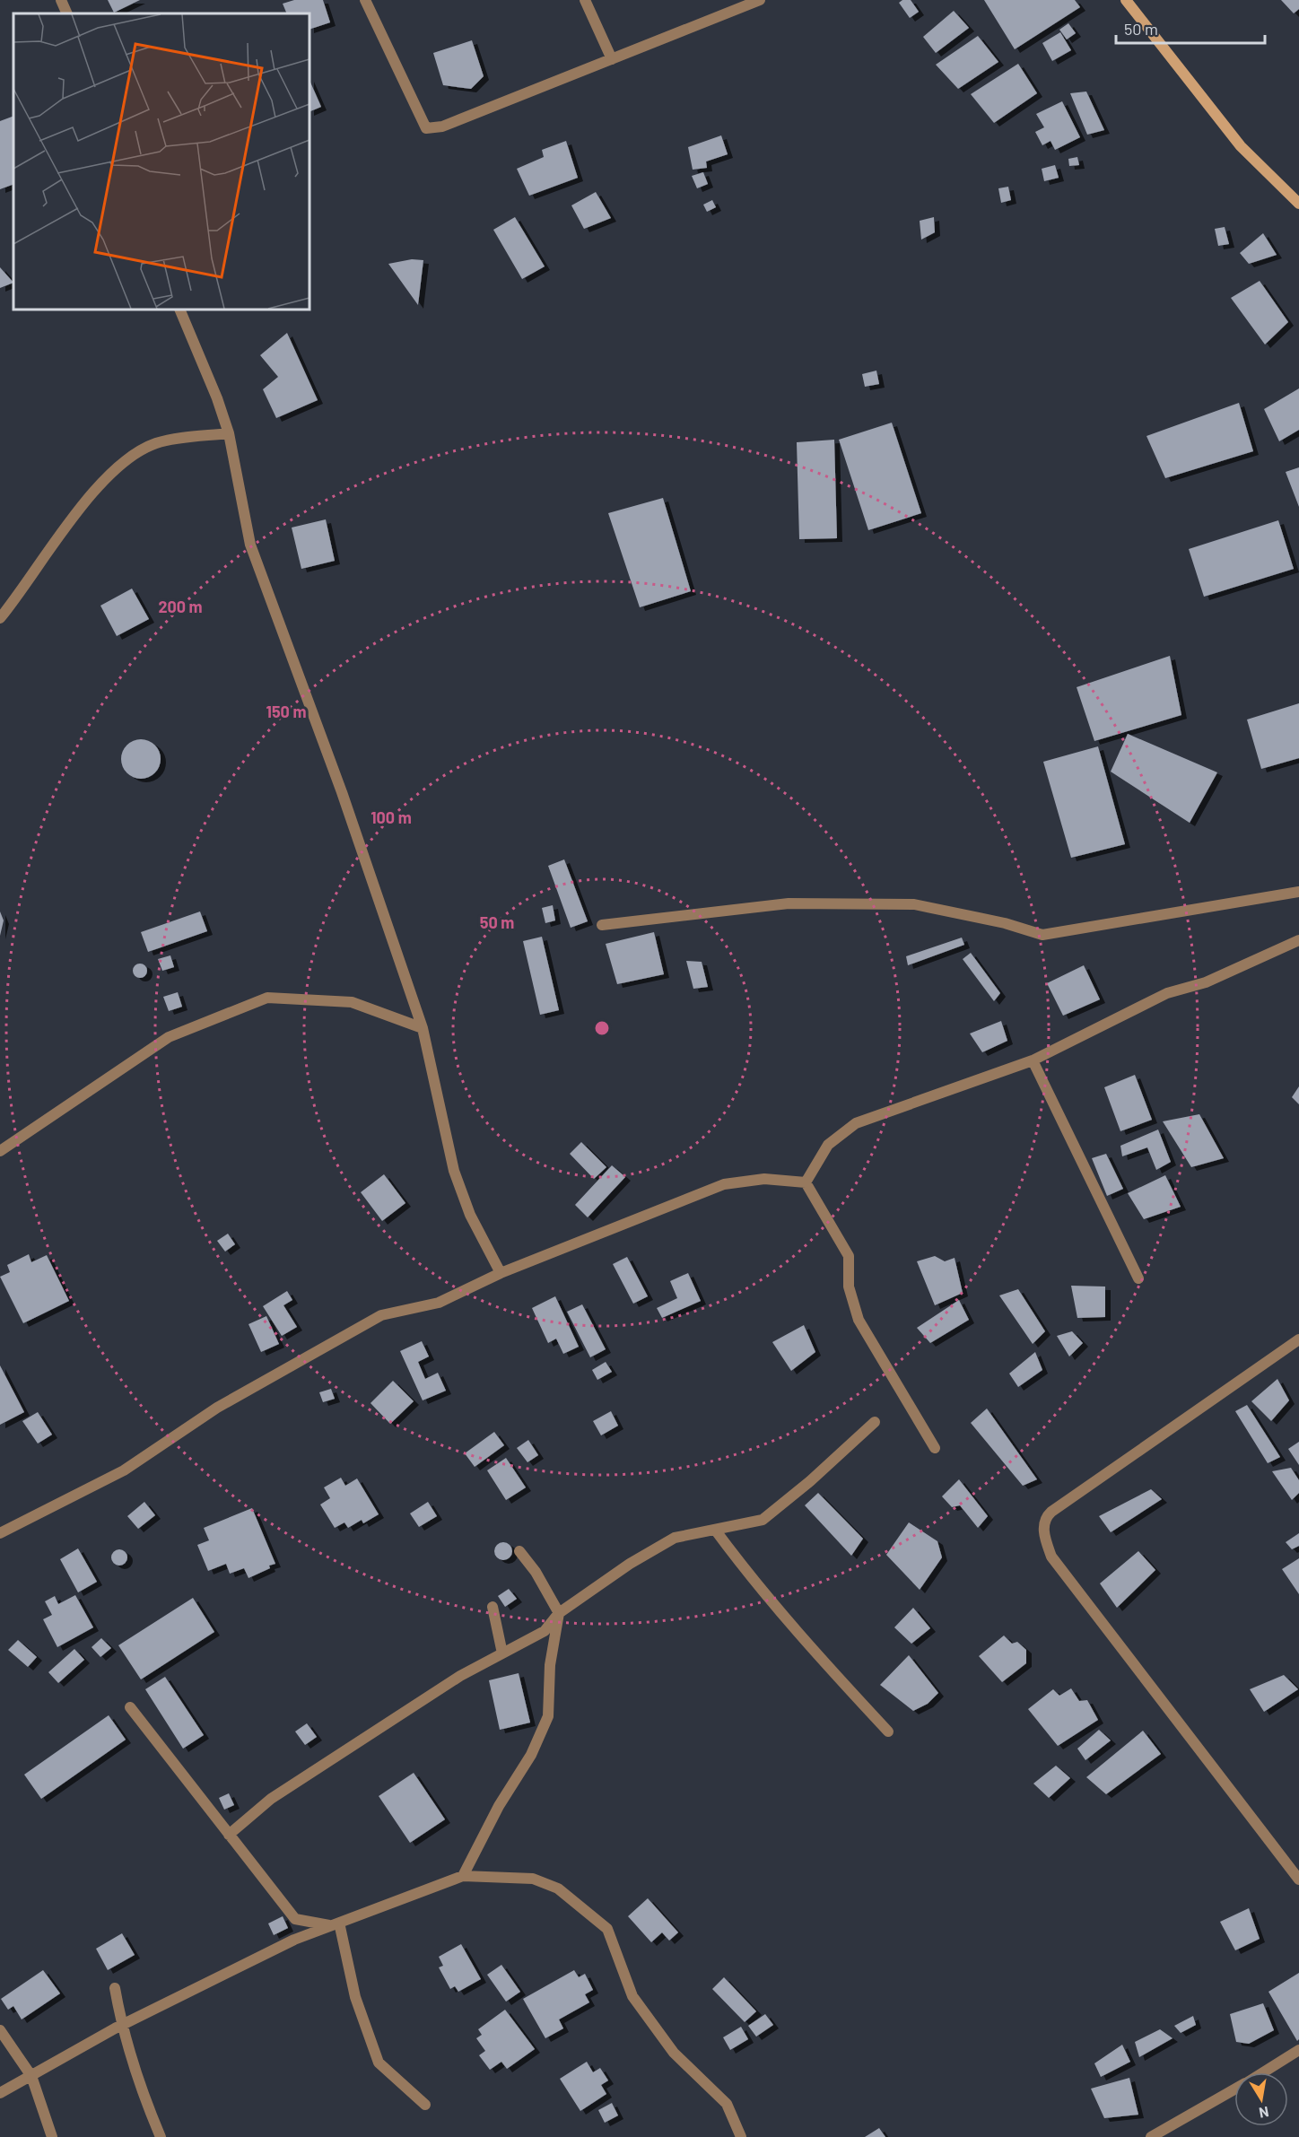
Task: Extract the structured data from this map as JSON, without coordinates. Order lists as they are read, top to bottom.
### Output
{
  "scale_bar": "50 m",
  "north": "bottom",
  "rings": [
    "200 m",
    "150 m",
    "100 m",
    "50 m"
  ]
}
